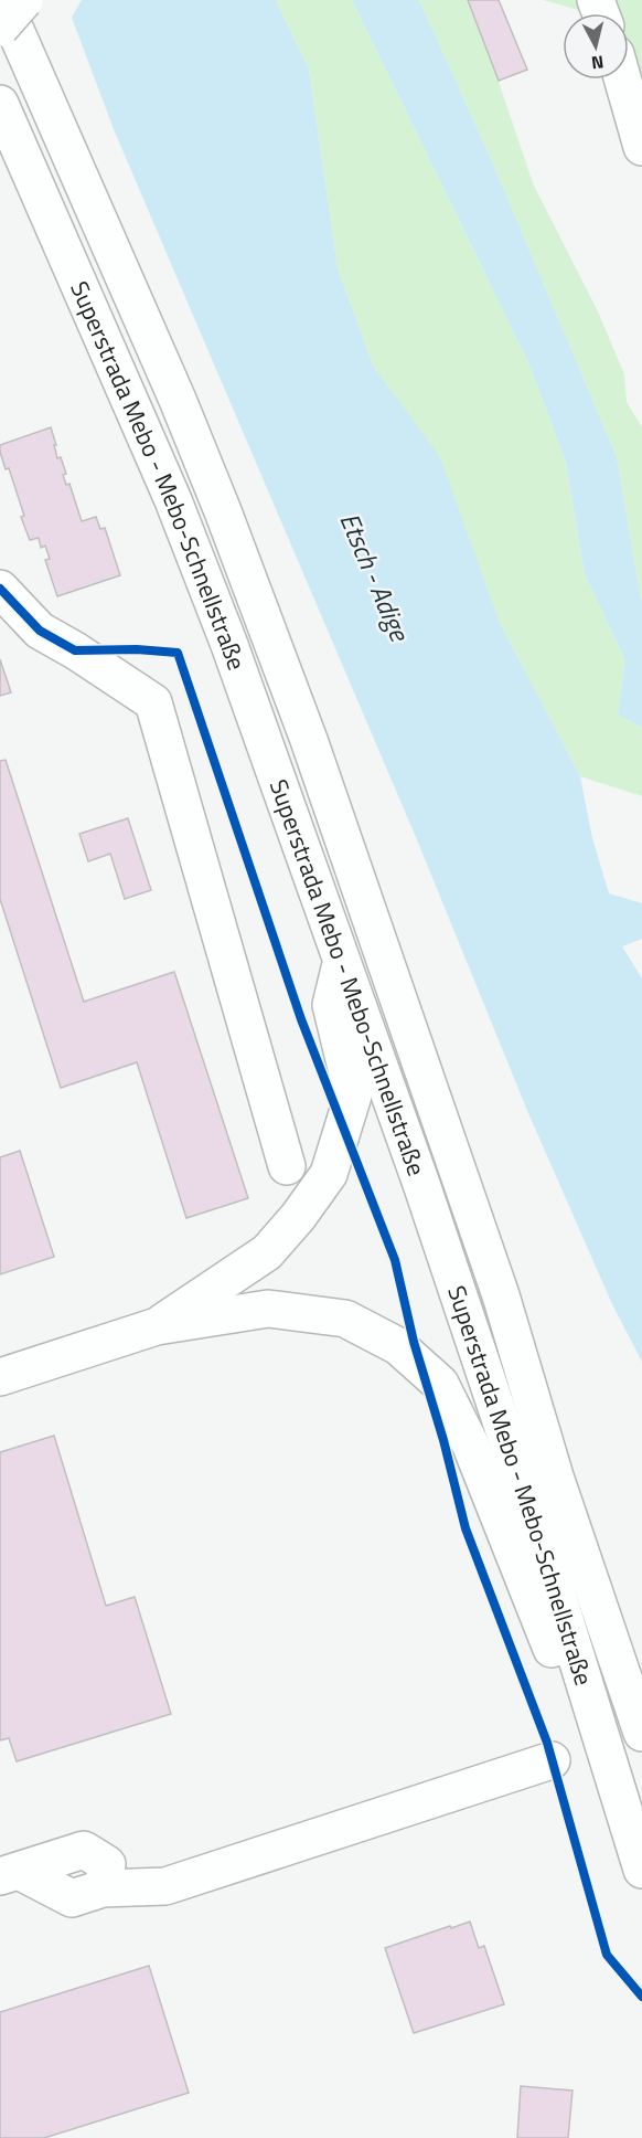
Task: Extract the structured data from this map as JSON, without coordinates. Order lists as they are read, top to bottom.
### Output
{
  "streets": {
    "main road": ["Superstrada Mebo - Mebo-Schnellstraße"]
  },
  "water": ["Etsch - Adige"],
  "north": "bottom"
}
